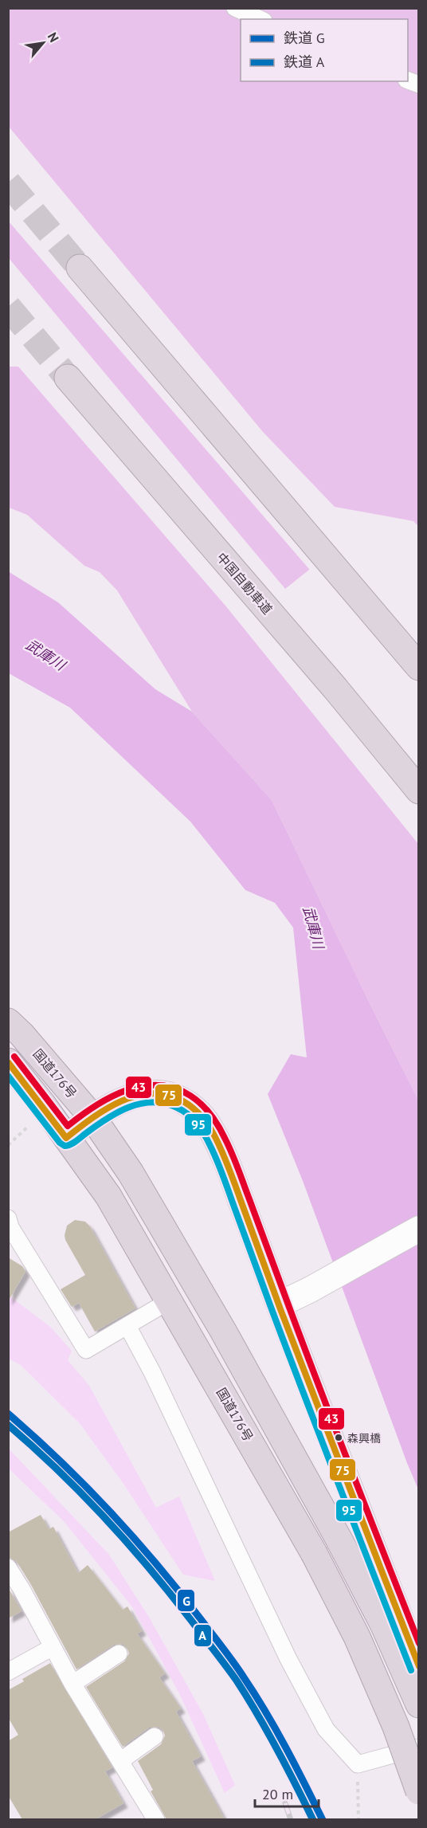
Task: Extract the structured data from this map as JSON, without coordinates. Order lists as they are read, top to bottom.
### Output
{
  "streets": {
    "highway": ["中国自動車道", "国道176号"]
  },
  "water": ["武庫川"],
  "places": ["森興橋"],
  "lines": [
    "transit line 43",
    "transit line 75",
    "transit line 95",
    "rail line G",
    "rail line A"
  ],
  "legend": ["鉄道 G", "鉄道 A"],
  "scale_bar": "20 m",
  "north": "top right"
}
